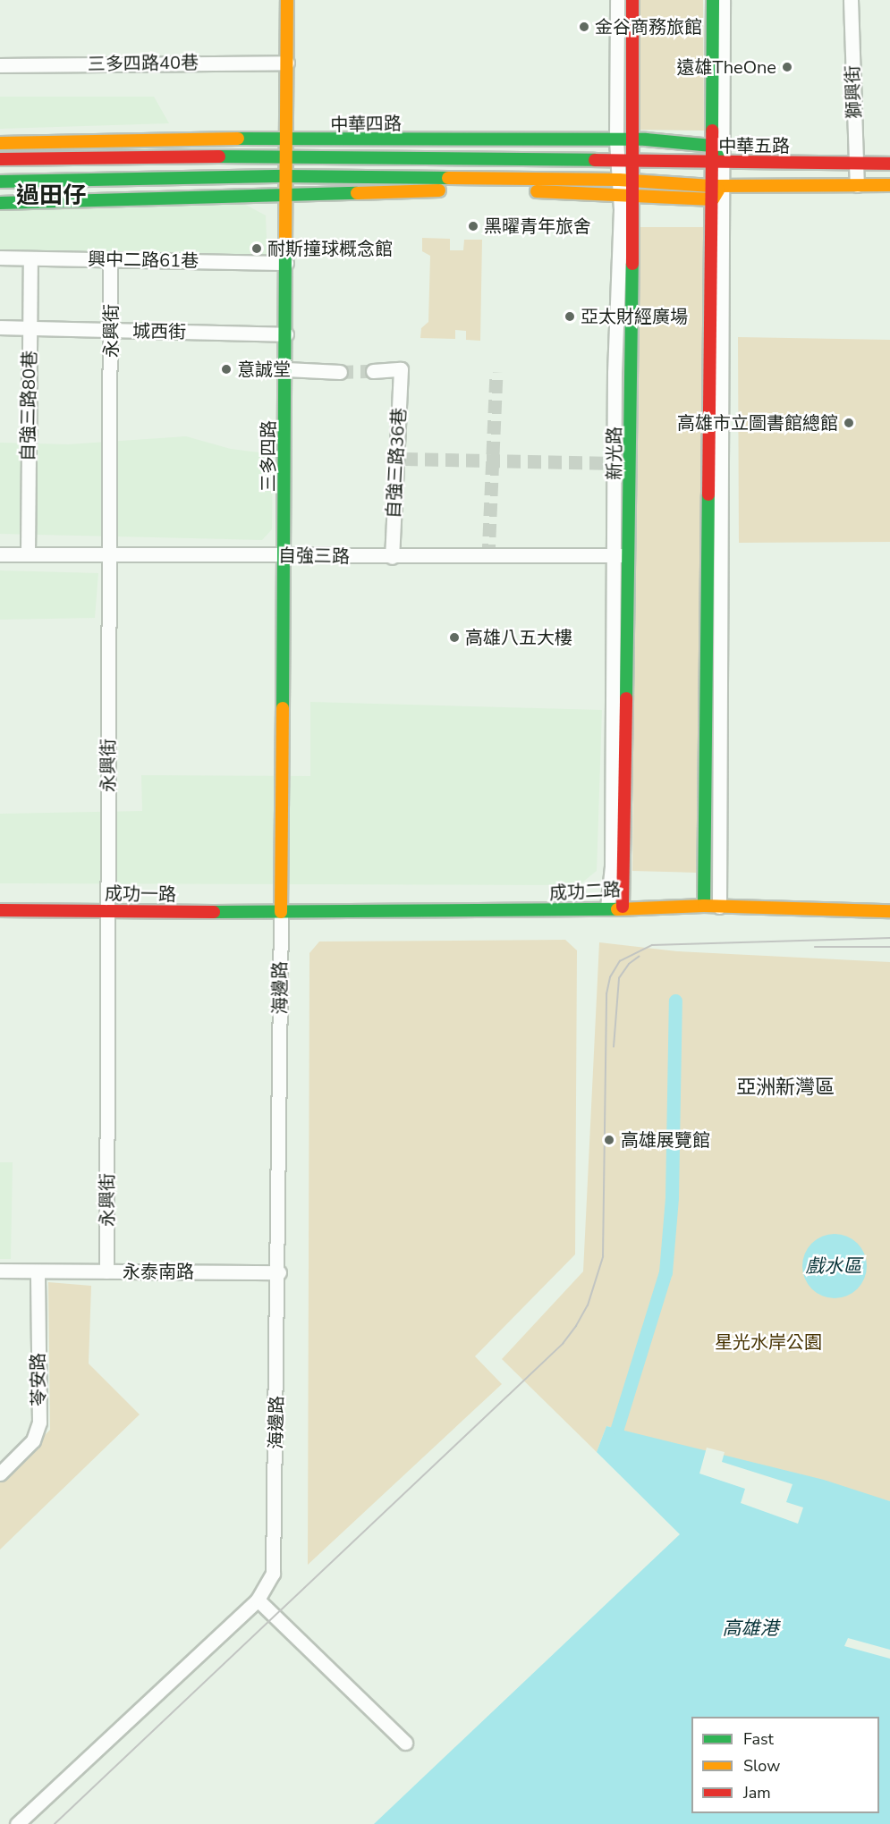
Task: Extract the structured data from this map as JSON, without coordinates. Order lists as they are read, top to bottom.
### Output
{
  "streets": {
    "street": [
      "三多四路40巷",
      "獅興街",
      "中華四路",
      "中華五路",
      "興中二路61巷",
      "永興街",
      "城西街",
      "自強三路80巷",
      "新光路",
      "三多四路",
      "自強三路36巷",
      "自強三路",
      "成功二路",
      "成功一路",
      "海邊路",
      "永泰南路",
      "苓安路"
    ]
  },
  "crossings": [
    ["三多四路40巷", "三多四路"],
    ["獅興街", "中華五路"],
    ["中華四路", "中華五路"],
    ["中華四路", "新光路"],
    ["中華四路", "三多四路"],
    ["中華五路", "新光路"],
    ["興中二路61巷", "永興街"],
    ["興中二路61巷", "自強三路80巷"],
    ["興中二路61巷", "三多四路"],
    ["永興街", "城西街"],
    ["永興街", "自強三路"],
    ["永興街", "成功一路"],
    ["永興街", "永泰南路"],
    ["城西街", "自強三路80巷"],
    ["城西街", "三多四路"],
    ["自強三路80巷", "自強三路"],
    ["新光路", "自強三路"],
    ["新光路", "成功二路"],
    ["三多四路", "自強三路"],
    ["三多四路", "成功二路"],
    ["三多四路", "成功一路"],
    ["三多四路", "海邊路"],
    ["自強三路36巷", "自強三路"],
    ["成功二路", "成功一路"],
    ["成功二路", "海邊路"],
    ["成功一路", "海邊路"],
    ["海邊路", "永泰南路"],
    ["永泰南路", "苓安路"]
  ],
  "districts": ["過田仔", "亞洲新灣區"],
  "water": ["戲水區", "高雄港"],
  "parks": ["星光水岸公園"],
  "places": [
    "金谷商務旅館",
    "遠雄TheOne",
    "黑曜青年旅舍",
    "耐斯撞球概念館",
    "亞太財經廣場",
    "意誠堂",
    "高雄市立圖書館總館",
    "高雄八五大樓",
    "高雄展覽館"
  ],
  "legend": ["Fast", "Slow", "Jam"]
}
